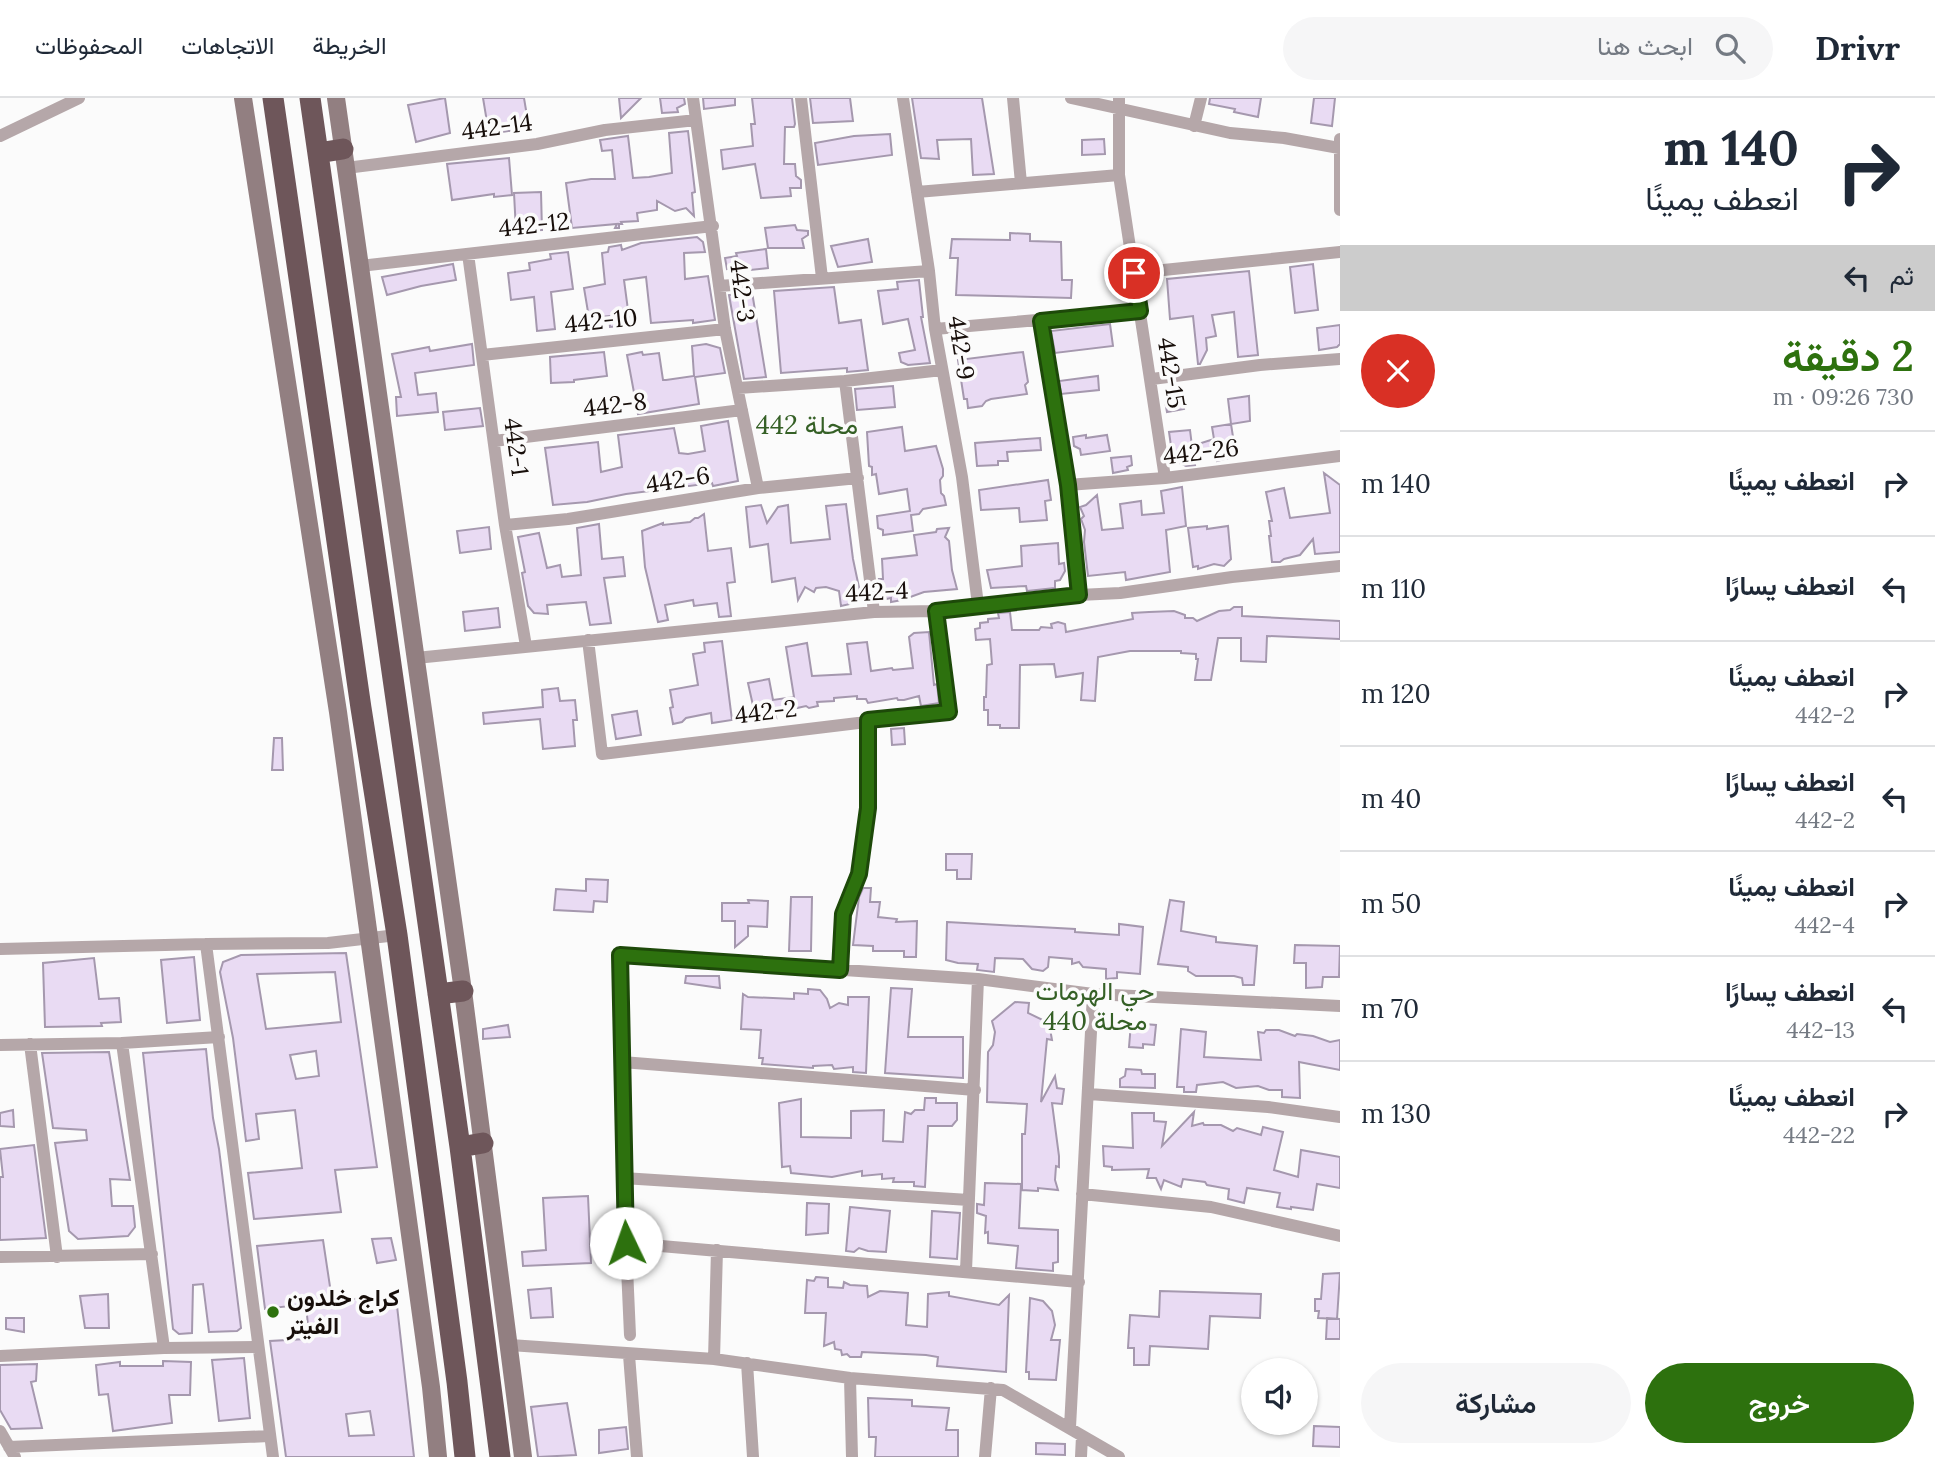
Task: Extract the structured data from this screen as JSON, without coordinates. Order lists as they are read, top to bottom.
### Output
{
  "streets": {
    "street": [
      "442-14",
      "442-12",
      "442-3",
      "442-10",
      "442-9",
      "442-15",
      "442-8",
      "442-1",
      "442-26",
      "442-6",
      "442-4",
      "442-2"
    ]
  },
  "crossings": [
    ["442-14", "442-3"],
    ["442-12", "442-3"],
    ["442-12", "442-1"],
    ["442-3", "442-10"],
    ["442-3", "442-8"],
    ["442-3", "442-6"],
    ["442-10", "442-1"],
    ["442-9", "442-4"],
    ["442-15", "442-26"],
    ["442-8", "442-1"],
    ["442-1", "442-6"],
    ["442-1", "442-4"],
    ["442-4", "442-2"]
  ],
  "districts": ["محلة 442", "حي الهرمات محلة 440"],
  "places": ["كراج خلدون الفيتر"],
  "page": {
    "header": "Drivr",
    "search": "ابحث هنا",
    "nav": ["الخريطة", "الاتجاهات", "المحفوظات"],
    "turn": ["140 m", "انعطف يمينًا"],
    "then": "ثم",
    "heading": ["2 دقيقة", "730 m · 09:26"],
    "list": [
      {
        "name": "انعطف يمينًا",
        "value": "140 m"
      },
      {
        "name": "انعطف يسارًا",
        "value": "110 m"
      },
      {
        "name": "انعطف يمينًا",
        "note": "442-2",
        "value": "120 m"
      },
      {
        "name": "انعطف يسارًا",
        "note": "442-2",
        "value": "40 m"
      },
      {
        "name": "انعطف يمينًا",
        "note": "442-4",
        "value": "50 m"
      },
      {
        "name": "انعطف يسارًا",
        "note": "442-13",
        "value": "70 m"
      },
      {
        "name": "انعطف يمينًا",
        "note": "442-22",
        "value": "130 m"
      }
    ],
    "buttons": ["خروج", "مشاركة"]
  }
}
